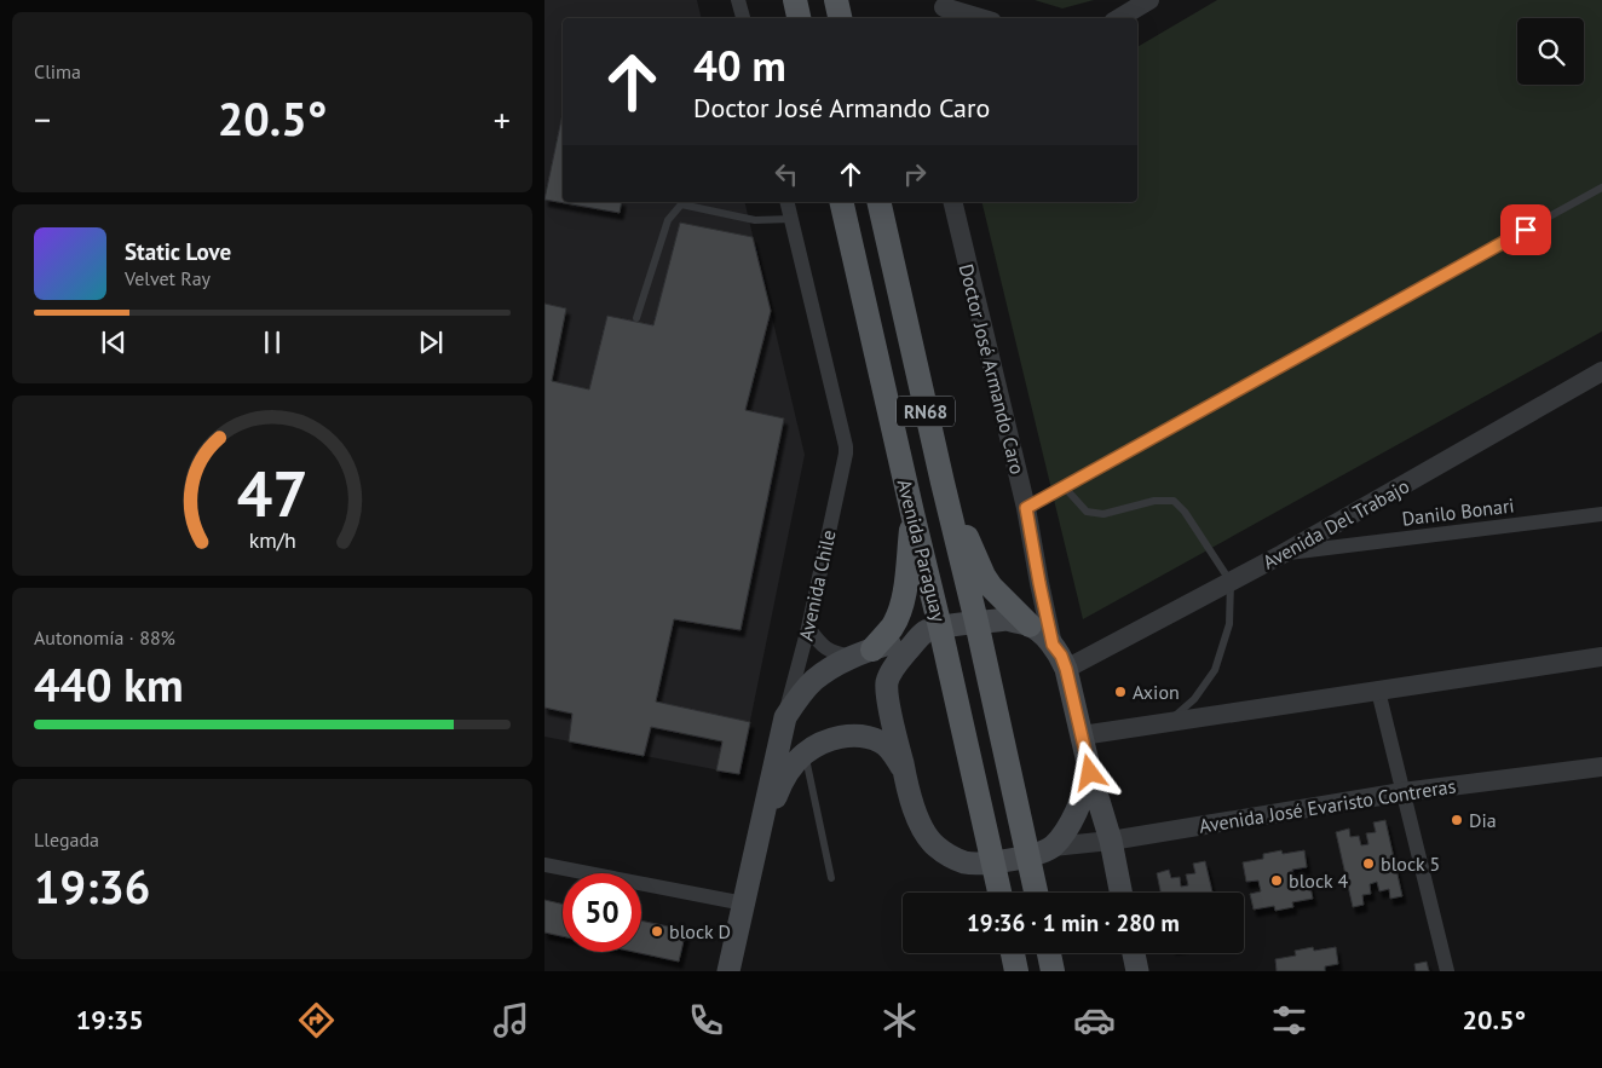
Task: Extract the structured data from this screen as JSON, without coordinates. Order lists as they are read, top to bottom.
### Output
{
  "streets": {
    "main road": ["RN68", "Avenida Paraguay", "Avenida Chile"],
    "street": [
      "Doctor José Armando Caro",
      "Danilo Bonari",
      "Avenida Del Trabajo",
      "Avenida José Evaristo Contreras"
    ]
  },
  "crossings": [
    ["Danilo Bonari", "Avenida Del Trabajo"]
  ],
  "places": [
    "Axion",
    "Dia",
    "block 5",
    "block 4",
    "block D"
  ],
  "page": {
    "tile": [
      "Clima",
      ["Autonomía · 88%", "440 km"],
      ["Llegada", "19:36"]
    ],
    "turn": ["40 m", "Doctor José Armando Caro"],
    "heat": ["−", "20.5°", "+"],
    "song": ["Static Love", "Velvet Ray"],
    "limit": "50",
    "trip": "19:36 · 1 min · 280 m",
    "tabs": ["19:35", "20.5°"],
    "gauge": ["47", "km/h"]
  }
}
